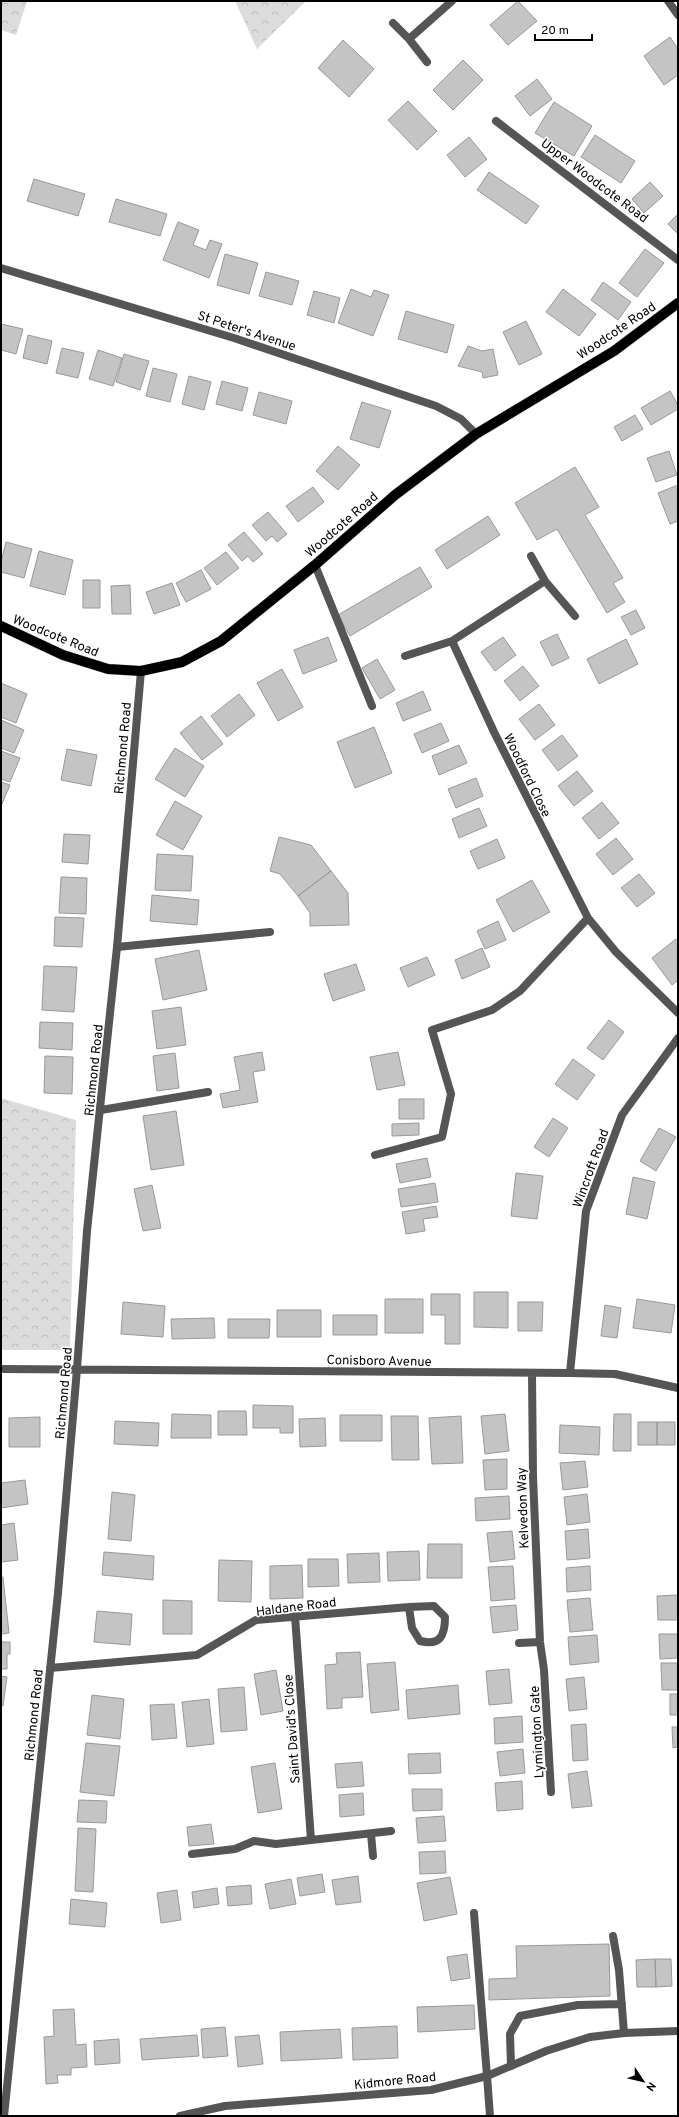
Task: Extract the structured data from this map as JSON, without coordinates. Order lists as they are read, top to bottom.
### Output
{
  "streets": {
    "main road": ["Woodcote Road"],
    "street": [
      "Upper Woodcote Road",
      "St Peter's Avenue",
      "Richmond Road",
      "Woodford Close",
      "Wincroft Road",
      "Conisboro Avenue",
      "Kelvedon Way",
      "Haldane Road",
      "Saint David's Close",
      "Lymington Gate",
      "Kidmore Road"
    ]
  },
  "crossings": [
    ["St Peter's Avenue", "Woodcote Road"],
    ["Woodcote Road", "Richmond Road"],
    ["Richmond Road", "Conisboro Avenue"],
    ["Richmond Road", "Haldane Road"],
    ["Wincroft Road", "Conisboro Avenue"],
    ["Conisboro Avenue", "Kelvedon Way"],
    ["Kelvedon Way", "Lymington Gate"],
    ["Haldane Road", "Saint David's Close"]
  ],
  "scale_bar": "20 m",
  "north": "bottom right"
}
